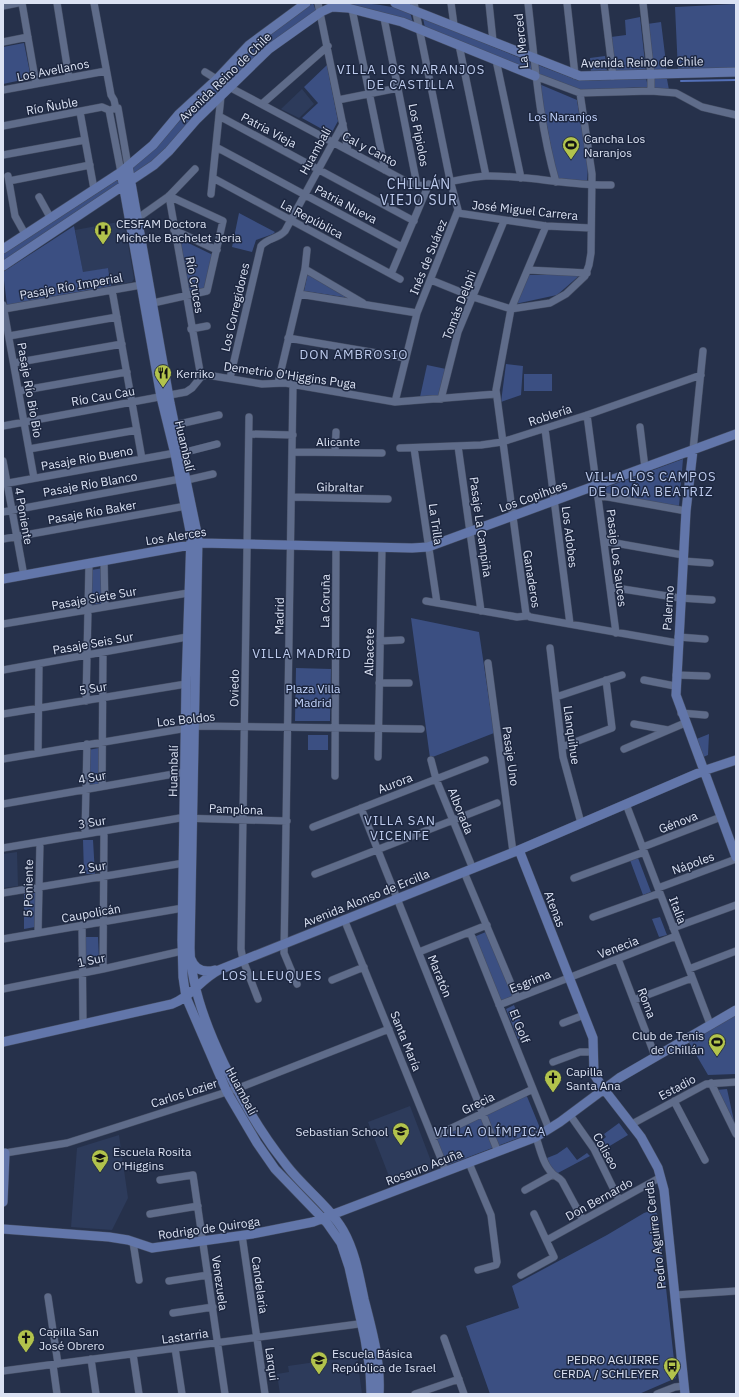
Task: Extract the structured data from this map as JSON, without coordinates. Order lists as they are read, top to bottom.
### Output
{
  "streets": {
    "street": [
      "La Merced",
      "Avenida Reino de Chile",
      "Los Avellanos",
      "Río Ñuble",
      "Patria Vieja",
      "Los Pipiolos",
      "Cal y Canto",
      "Huambalí",
      "Patria Nueva",
      "José Miguel Carrera",
      "La República",
      "Inés de Suárez",
      "Río Cruces",
      "Pasaje Río Imperial",
      "Tomás Delphi",
      "Los Corregidores",
      "Demetrio O'Higgins Puga",
      "Pasaje Río Bio Bio",
      "Río Cau Cau",
      "Roblería",
      "Alicante",
      "Pasaje Río Bueno",
      "Pasaje Río Blanco",
      "Gibraltar",
      "Los Copihues",
      "Pasaje Río Baker",
      "4 Poniente",
      "La Trilla",
      "Pasaje La Campiña",
      "Los Alerces",
      "Los Adobes",
      "Pasaje Los Sauces",
      "Ganaderos",
      "Pasaje Siete Sur",
      "La Coruña",
      "Palermo",
      "Madrid",
      "Pasaje Seis Sur",
      "Albacete",
      "5 Sur",
      "Oviedo",
      "Los Boldos",
      "Llanquihue",
      "Pasaje Uno",
      "4 Sur",
      "Aurora",
      "Pamplona",
      "Alborada",
      "3 Sur",
      "Génova",
      "Nápoles",
      "2 Sur",
      "5 Poniente",
      "Avenida Alonso de Ercilla",
      "Atenas",
      "Italia",
      "Caupolicán",
      "Venecia",
      "1 Sur",
      "Maratón",
      "Esgrima",
      "Roma",
      "El Golf",
      "Santa María",
      "Estadio",
      "Carlos Lozier",
      "Grecia",
      "Coliseo",
      "Rosauro Acuña",
      "Don Bernardo",
      "Rodrigo de Quiroga",
      "Pedro Aguirre Cerda",
      "Venezuela",
      "Candelaria",
      "Lastarria",
      "Larqui"
    ]
  },
  "crossings": [
    ["La Merced", "Avenida Reino de Chile"],
    ["La Merced", "Cal y Canto"],
    ["Avenida Reino de Chile", "Los Pipiolos"],
    ["Avenida Reino de Chile", "Cal y Canto"],
    ["Avenida Reino de Chile", "Huambalí"],
    ["Avenida Reino de Chile", "Inés de Suárez"],
    ["Los Avellanos", "Huambalí"],
    ["Río Ñuble", "Huambalí"],
    ["Patria Vieja", "Huambalí"],
    ["Los Pipiolos", "Cal y Canto"],
    ["Cal y Canto", "Huambalí"],
    ["Cal y Canto", "Inés de Suárez"],
    ["Huambalí", "Patria Nueva"],
    ["Huambalí", "La República"],
    ["Huambalí", "Pasaje Río Imperial"],
    ["Huambalí", "Los Corregidores"],
    ["Huambalí", "Río Cau Cau"],
    ["Huambalí", "Pasaje Río Bueno"],
    ["Huambalí", "Pasaje Río Blanco"],
    ["Huambalí", "Pasaje Río Baker"],
    ["Huambalí", "Los Alerces"],
    ["Huambalí", "Pasaje Siete Sur"],
    ["Huambalí", "Pasaje Seis Sur"],
    ["Huambalí", "5 Sur"],
    ["Huambalí", "Los Boldos"],
    ["Huambalí", "4 Sur"],
    ["Huambalí", "Pamplona"],
    ["Huambalí", "3 Sur"],
    ["Huambalí", "2 Sur"],
    ["Huambalí", "Avenida Alonso de Ercilla"],
    ["Huambalí", "Caupolicán"],
    ["Huambalí", "1 Sur"],
    ["Huambalí", "Carlos Lozier"],
    ["Huambalí", "Rosauro Acuña"],
    ["Huambalí", "Rodrigo de Quiroga"],
    ["Huambalí", "Lastarria"],
    ["José Miguel Carrera", "Inés de Suárez"],
    ["José Miguel Carrera", "Tomás Delphi"],
    ["José Miguel Carrera", "Ganaderos"],
    ["Inés de Suárez", "Demetrio O'Higgins Puga"],
    ["Río Cruces", "Demetrio O'Higgins Puga"],
    ["Río Cruces", "Río Cau Cau"],
    ["Pasaje Río Imperial", "Pasaje Río Bio Bio"],
    ["Tomás Delphi", "Demetrio O'Higgins Puga"],
    ["Los Corregidores", "Demetrio O'Higgins Puga"],
    ["Demetrio O'Higgins Puga", "Río Cau Cau"],
    ["Demetrio O'Higgins Puga", "Ganaderos"],
    ["Demetrio O'Higgins Puga", "Madrid"],
    ["Pasaje Río Bio Bio", "Río Cau Cau"],
    ["Pasaje Río Bio Bio", "Pasaje Río Bueno"],
    ["Roblería", "La Trilla"],
    ["Roblería", "Pasaje La Campiña"],
    ["Roblería", "Los Adobes"],
    ["Roblería", "Pasaje Los Sauces"],
    ["Roblería", "Ganaderos"],
    ["Roblería", "Palermo"],
    ["Alicante", "Madrid"],
    ["Pasaje Río Bueno", "4 Poniente"],
    ["Pasaje Río Blanco", "4 Poniente"],
    ["Gibraltar", "Madrid"],
    ["Los Copihues", "La Trilla"],
    ["Los Copihues", "Pasaje La Campiña"],
    ["Los Copihues", "Los Alerces"],
    ["Los Copihues", "Los Adobes"],
    ["Los Copihues", "Pasaje Los Sauces"],
    ["Los Copihues", "Ganaderos"],
    ["Los Copihues", "Palermo"],
    ["Pasaje Río Baker", "4 Poniente"],
    ["4 Poniente", "Los Alerces"],
    ["Los Alerces", "La Coruña"],
    ["Los Alerces", "Madrid"],
    ["Los Alerces", "Albacete"],
    ["Los Alerces", "Oviedo"],
    ["Los Adobes", "Ganaderos"],
    ["Pasaje Los Sauces", "Ganaderos"],
    ["Ganaderos", "Palermo"],
    ["La Coruña", "Los Boldos"],
    ["Palermo", "Génova"],
    ["Palermo", "Nápoles"],
    ["Palermo", "Avenida Alonso de Ercilla"],
    ["Madrid", "Los Boldos"],
    ["Madrid", "Pamplona"],
    ["Madrid", "Avenida Alonso de Ercilla"],
    ["Albacete", "Los Boldos"],
    ["Oviedo", "Los Boldos"],
    ["Oviedo", "Pamplona"],
    ["Oviedo", "Avenida Alonso de Ercilla"],
    ["Llanquihue", "Avenida Alonso de Ercilla"],
    ["Pasaje Uno", "Avenida Alonso de Ercilla"],
    ["Pasaje Uno", "Atenas"],
    ["Aurora", "Alborada"],
    ["Aurora", "Maratón"],
    ["Pamplona", "3 Sur"],
    ["Alborada", "Avenida Alonso de Ercilla"],
    ["Alborada", "El Golf"],
    ["3 Sur", "5 Poniente"],
    ["Génova", "Italia"],
    ["Nápoles", "Italia"],
    ["2 Sur", "5 Poniente"],
    ["5 Poniente", "Caupolicán"],
    ["Avenida Alonso de Ercilla", "Atenas"],
    ["Avenida Alonso de Ercilla", "Italia"],
    ["Avenida Alonso de Ercilla", "Maratón"],
    ["Avenida Alonso de Ercilla", "El Golf"],
    ["Avenida Alonso de Ercilla", "Santa María"],
    ["Atenas", "Venecia"],
    ["Atenas", "Esgrima"],
    ["Atenas", "Pedro Aguirre Cerda"],
    ["Italia", "Venecia"],
    ["Italia", "Rosauro Acuña"],
    ["Venecia", "Esgrima"],
    ["Venecia", "Roma"],
    ["Venecia", "Pedro Aguirre Cerda"],
    ["Maratón", "Grecia"],
    ["Maratón", "Rosauro Acuña"],
    ["Esgrima", "El Golf"],
    ["Esgrima", "Pedro Aguirre Cerda"],
    ["Roma", "Rosauro Acuña"],
    ["El Golf", "Grecia"],
    ["El Golf", "Rosauro Acuña"],
    ["Santa María", "Carlos Lozier"],
    ["Santa María", "Grecia"],
    ["Santa María", "Rosauro Acuña"],
    ["Estadio", "Pedro Aguirre Cerda"],
    ["Coliseo", "Rosauro Acuña"],
    ["Coliseo", "Don Bernardo"],
    ["Rosauro Acuña", "Rodrigo de Quiroga"],
    ["Rosauro Acuña", "Pedro Aguirre Cerda"],
    ["Don Bernardo", "Pedro Aguirre Cerda"],
    ["Rodrigo de Quiroga", "Venezuela"],
    ["Rodrigo de Quiroga", "Candelaria"],
    ["Venezuela", "Lastarria"],
    ["Candelaria", "Lastarria"],
    ["Candelaria", "Larqui"],
    ["Lastarria", "Larqui"]
  ],
  "districts": [
    "VILLA LOS NARANJOS DE CASTILLA",
    "CHILLÁN VIEJO SUR",
    "DON AMBROSIO",
    "VILLA LOS CAMPOS DE DOÑA BEATRIZ",
    "VILLA MADRID",
    "VILLA SAN VICENTE",
    "LOS LLEUQUES",
    "VILLA OLÍMPICA"
  ],
  "parks": ["Los Naranjos", "Plaza Villa Madrid"],
  "places": {
    "sports": ["Cancha Los Naranjos", "Club de Tenis de Chillán"],
    "hospital": ["CESFAM Doctora Michelle Bachelet Jeria"],
    "restaurant": ["Kerriko"],
    "church": ["Capilla Santa Ana", "Capilla San José Obrero"],
    "school or university": ["Sebastian School", "Escuela Rosita O'Higgins", "Escuela Básica República de Israel"],
    "bus stop": ["PEDRO AGUIRRE CERDA / SCHLEYER"]
  }
}
